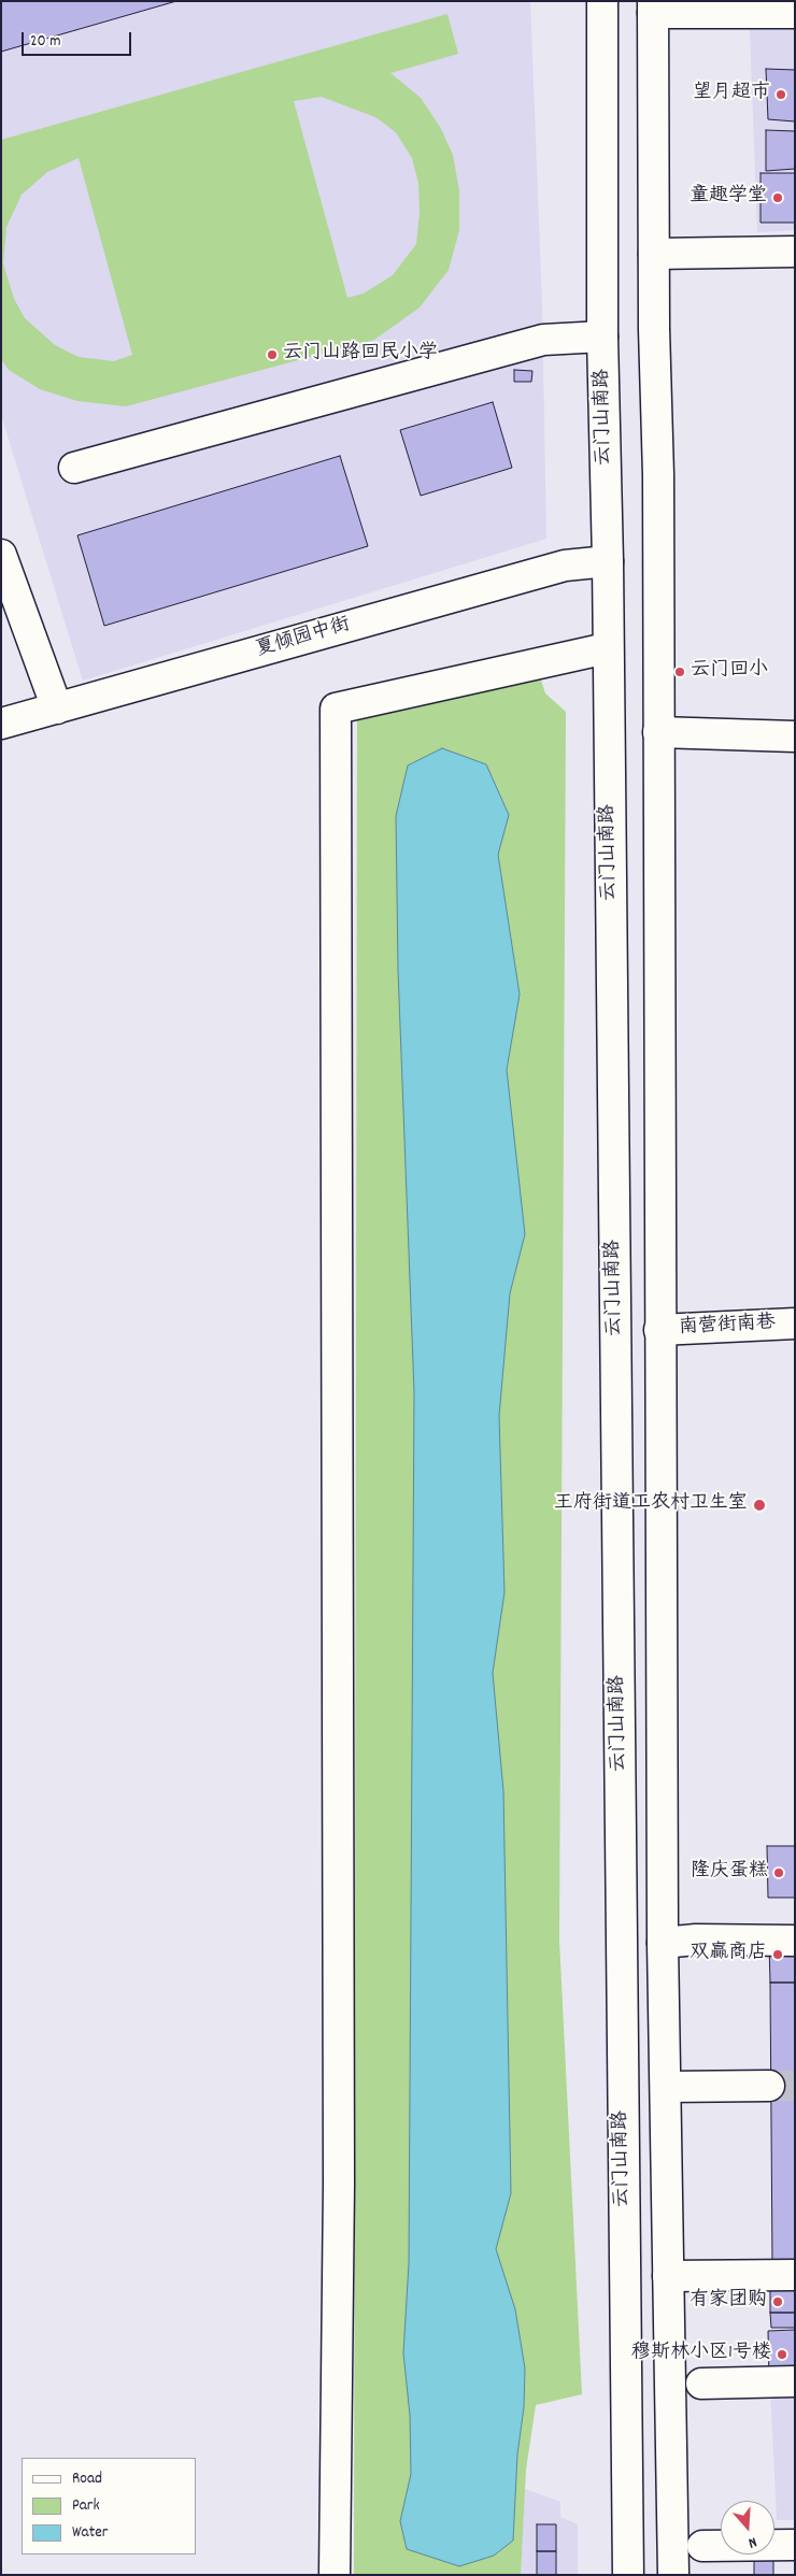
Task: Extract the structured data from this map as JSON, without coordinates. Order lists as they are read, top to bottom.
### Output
{
  "streets": {
    "main road": ["云门山南路", "夏倾园中街", "南营街南巷"]
  },
  "crossings": [
    ["云门山南路", "夏倾园中街"]
  ],
  "places": [
    "望月超市",
    "童趣学堂",
    "云门山路回民小学",
    "云门回小",
    "王府街道工农村卫生室",
    "隆庆蛋糕",
    "双赢商店",
    "有家团购",
    "穆斯林小区1号楼"
  ],
  "legend": ["Road", "Park", "Water"],
  "scale_bar": "20 m",
  "north": "bottom"
}
